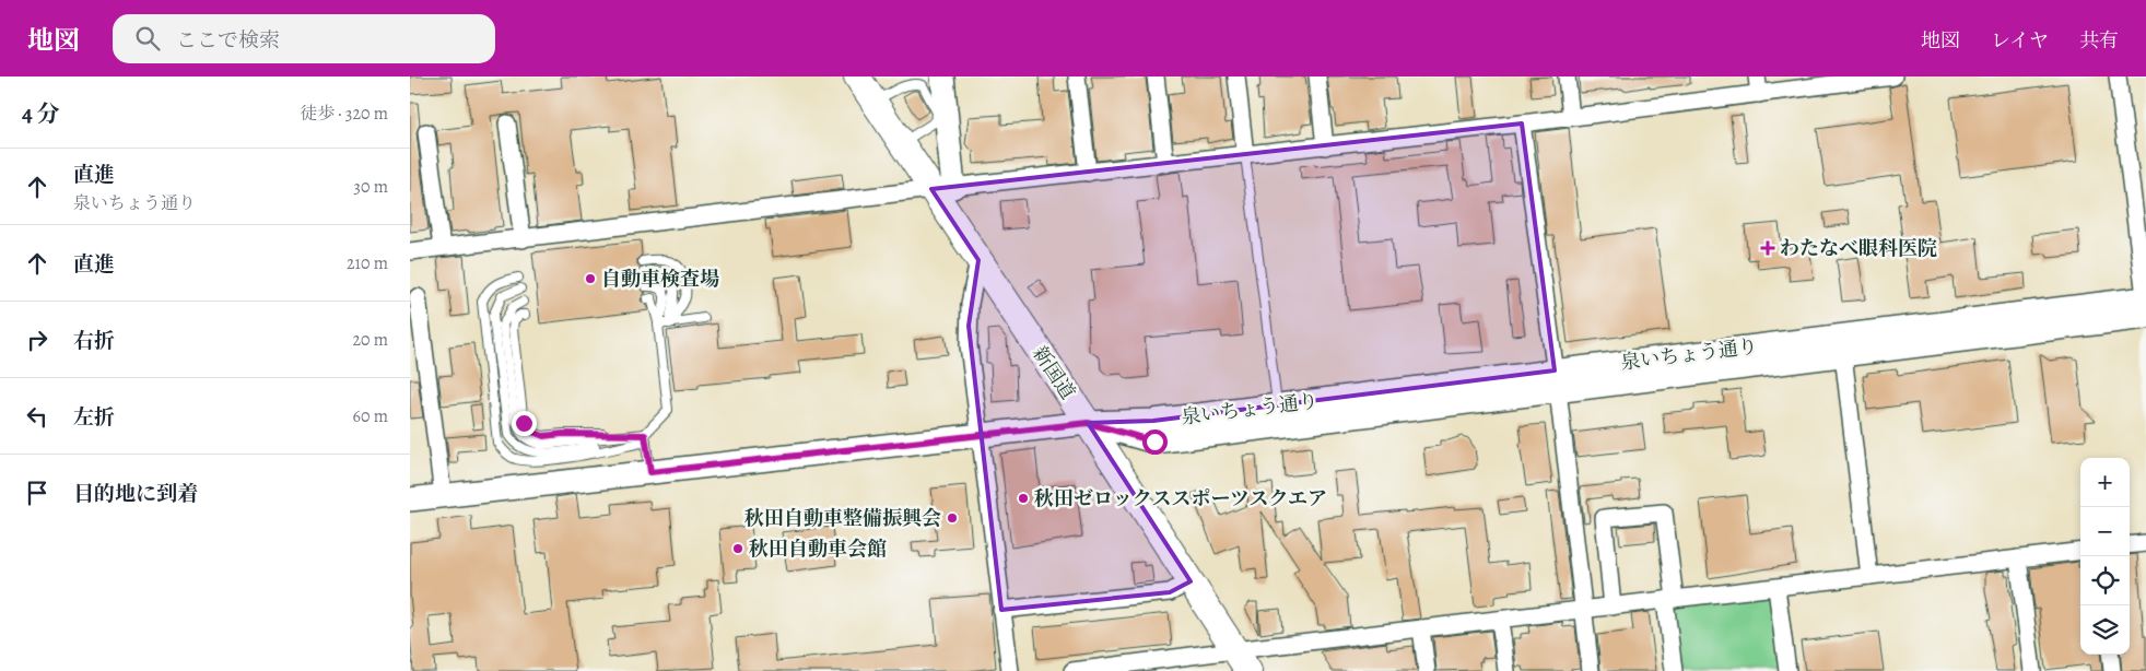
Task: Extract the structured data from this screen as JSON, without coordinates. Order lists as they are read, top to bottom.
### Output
{
  "streets": {
    "main road": ["泉いちょう通り", "新国道"]
  },
  "crossings": [
    ["泉いちょう通り", "新国道"]
  ],
  "places": {
    "health": ["わたなべ眼科医院"],
    "other": [
      "自動車検査場",
      "秋田ゼロックススポーツスクエア",
      "秋田自動車整備振興会",
      "秋田自動車会館"
    ]
  },
  "page": {
    "header": "地図",
    "search": "ここで検索",
    "nav": ["地図", "レイヤ", "共有"],
    "heading": ["4 分", "徒歩 · 320 m"],
    "list": [
      ["直進", "泉いちょう通り", "30 m"],
      ["直進", "210 m"],
      ["右折", "20 m"],
      ["左折", "60 m"],
      "目的地に到着"
    ],
    "map_buttons": ["+", "−"]
  }
}
